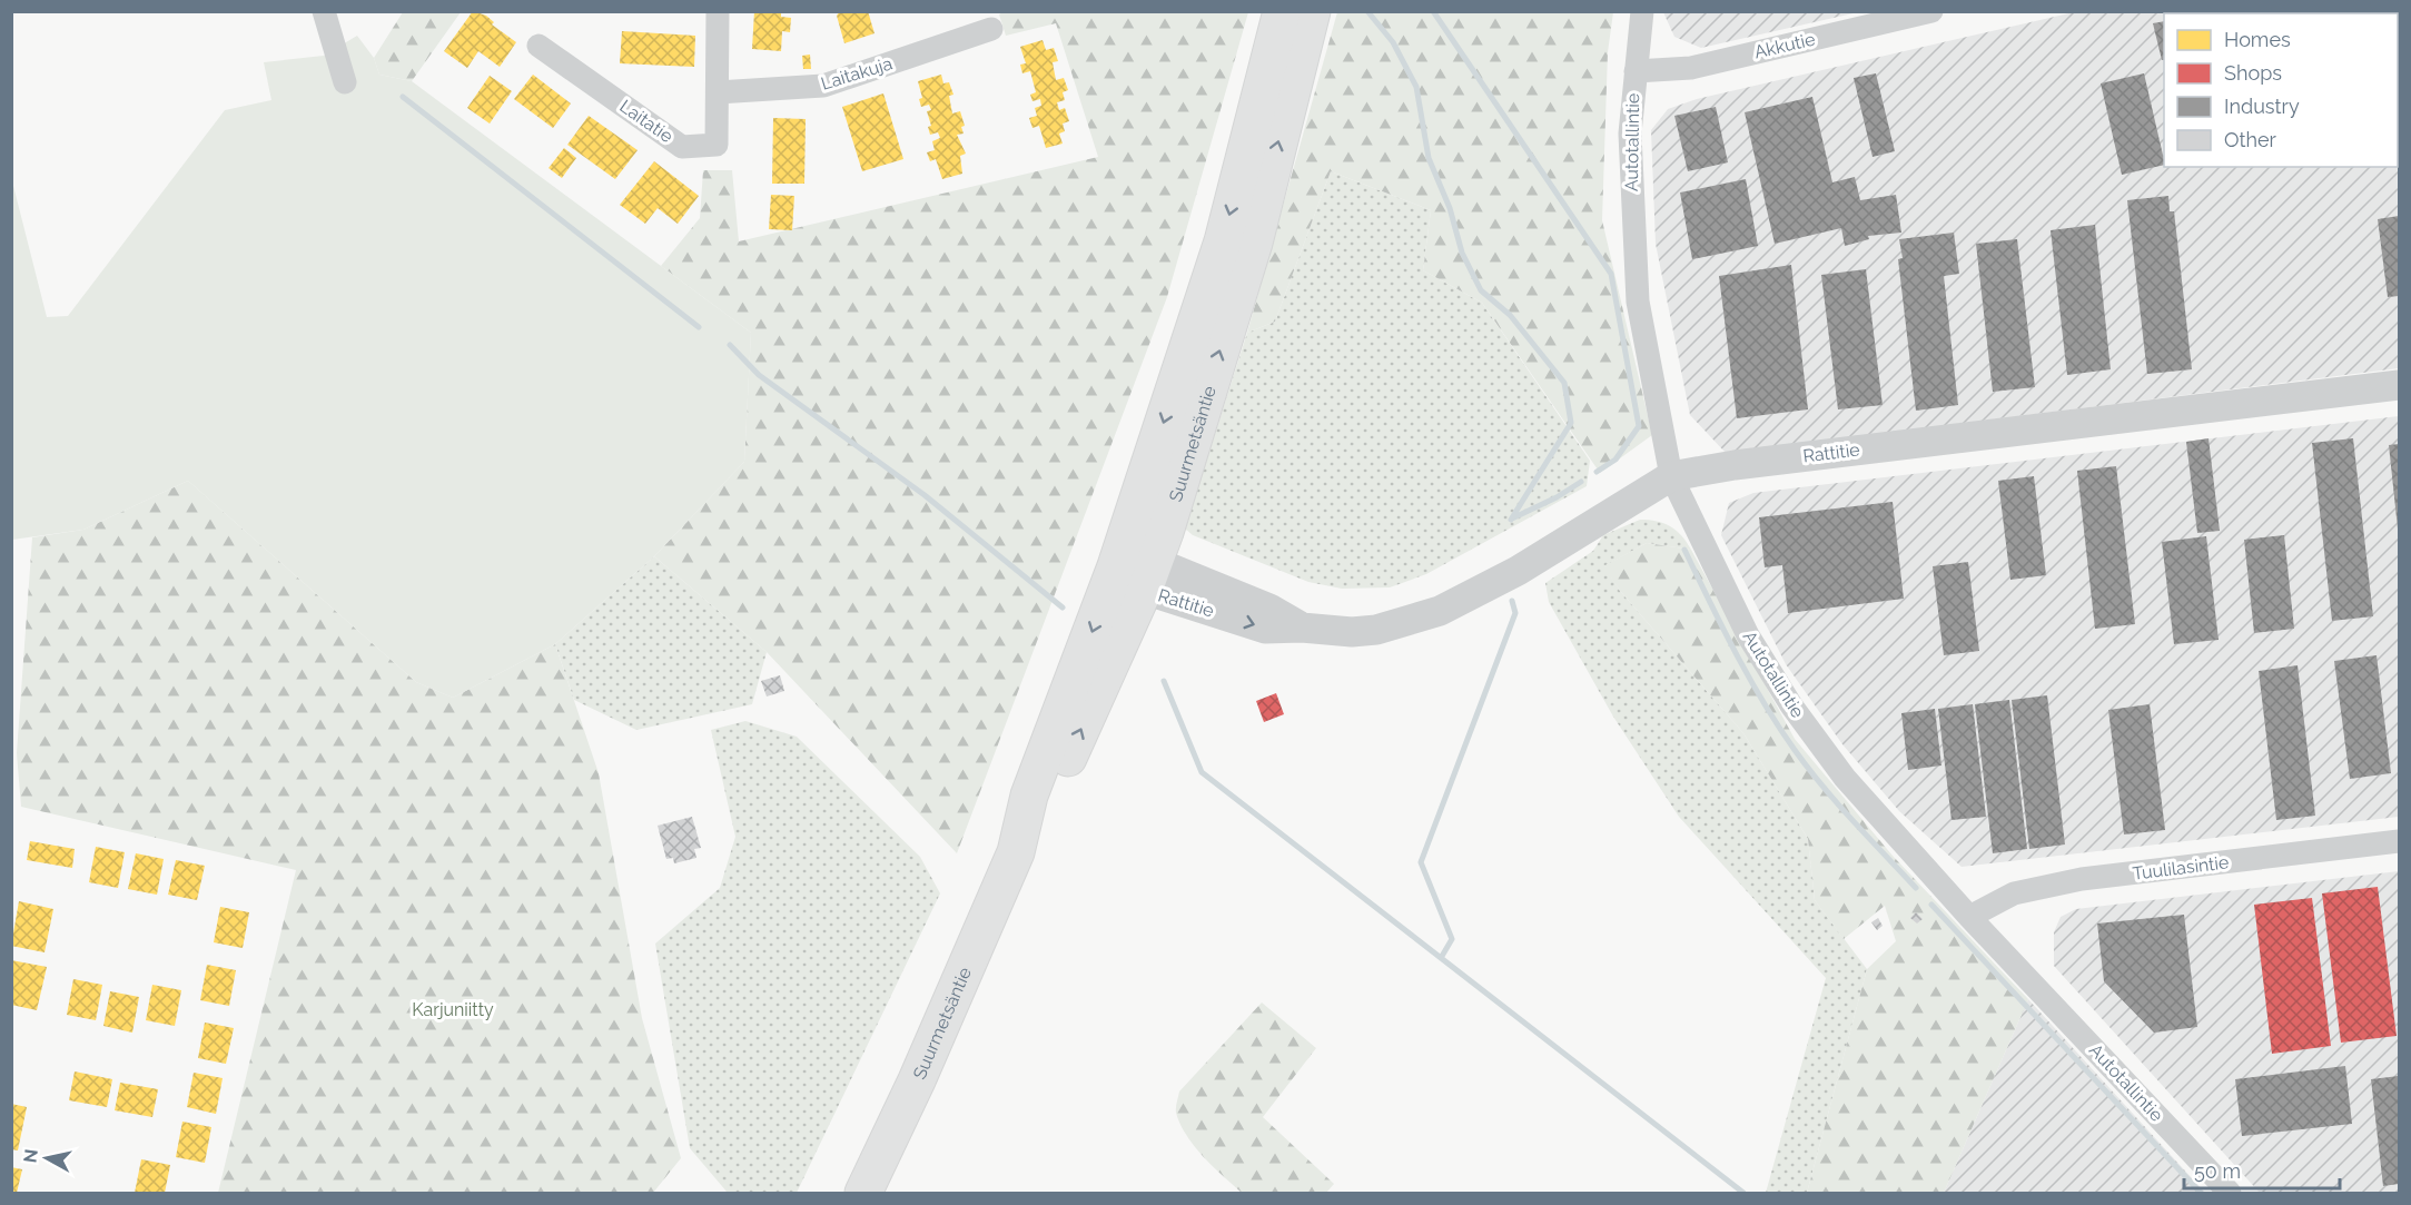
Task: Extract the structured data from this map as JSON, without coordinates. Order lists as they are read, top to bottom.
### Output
{
  "streets": {
    "main road": ["Suurmetsäntie"],
    "street": [
      "Akkutie",
      "Laitakuja",
      "Laitatie",
      "Autotallintie",
      "Rattitie",
      "Tuulilasintie"
    ]
  },
  "crossings": [
    ["Akkutie", "Autotallintie"],
    ["Laitakuja", "Laitatie"],
    ["Autotallintie", "Rattitie"],
    ["Autotallintie", "Tuulilasintie"],
    ["Suurmetsäntie", "Rattitie"]
  ],
  "parks": ["Karjuniitty"],
  "legend": [
    "Homes",
    "Shops",
    "Industry",
    "Other"
  ],
  "scale_bar": "50 m",
  "north": "left"
}
